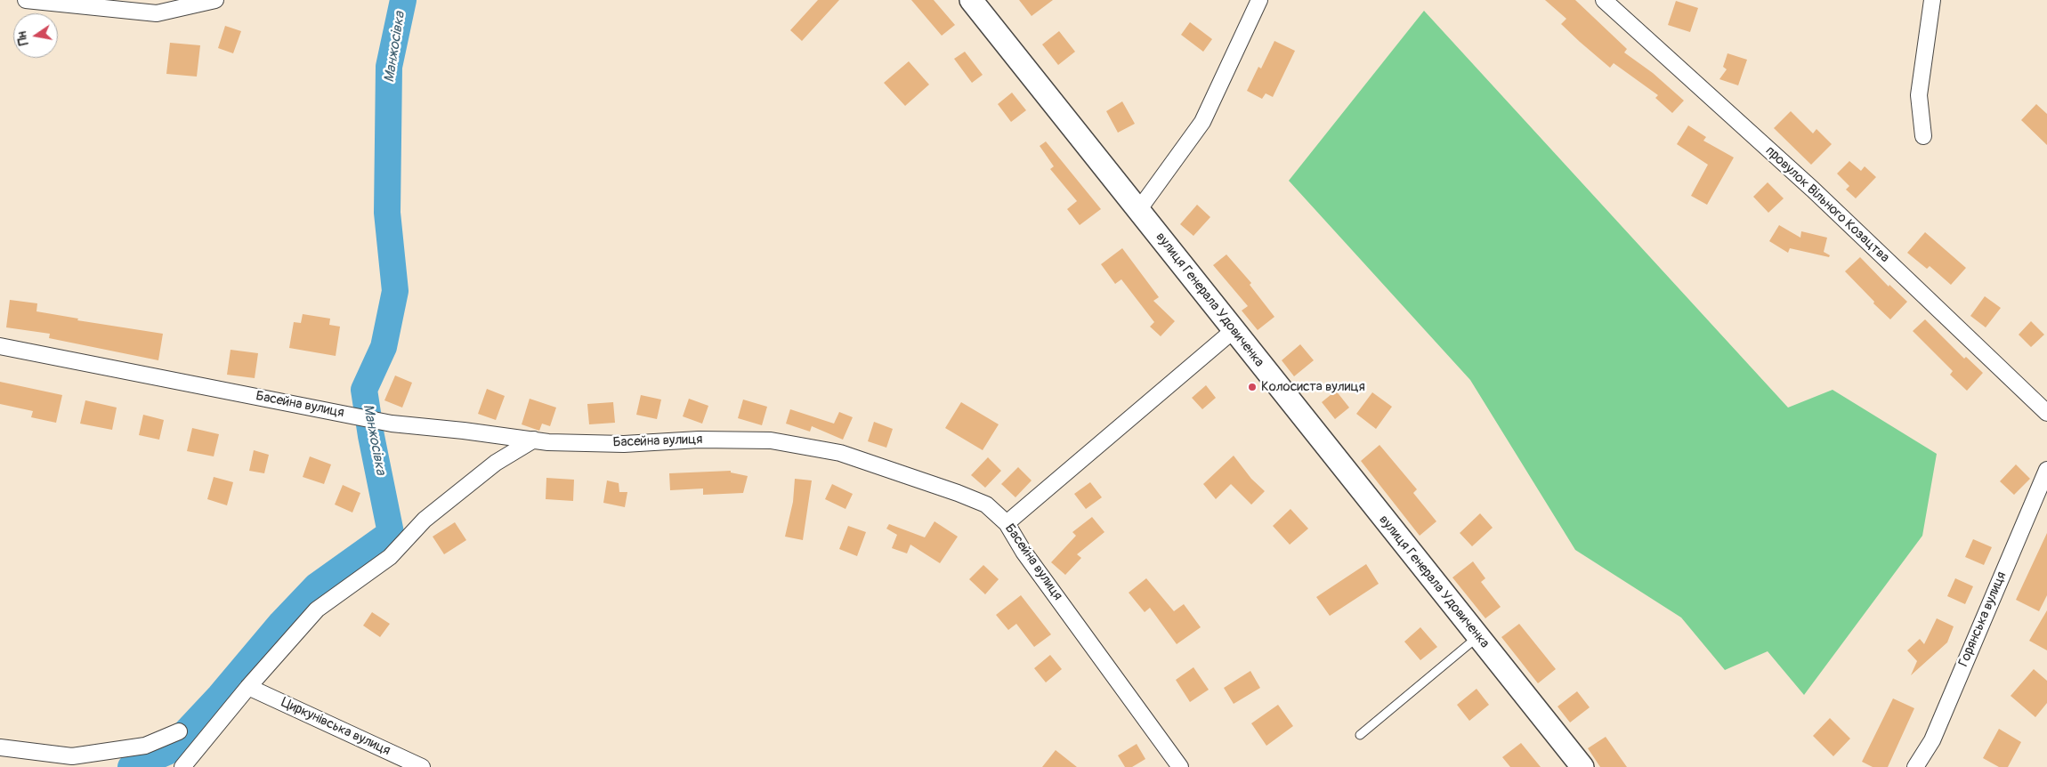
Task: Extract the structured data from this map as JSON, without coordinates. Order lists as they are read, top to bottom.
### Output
{
  "streets": {
    "main road": ["вулиця Генерала Удовиченка"],
    "street": [
      "провулок Вільного Козацтва",
      "Басейна вулиця",
      "Горянська вулиця",
      "Циркунівська вулиця"
    ]
  },
  "water": ["Манжосівка"],
  "places": ["Колосиста вулиця"],
  "north": "left"
}
